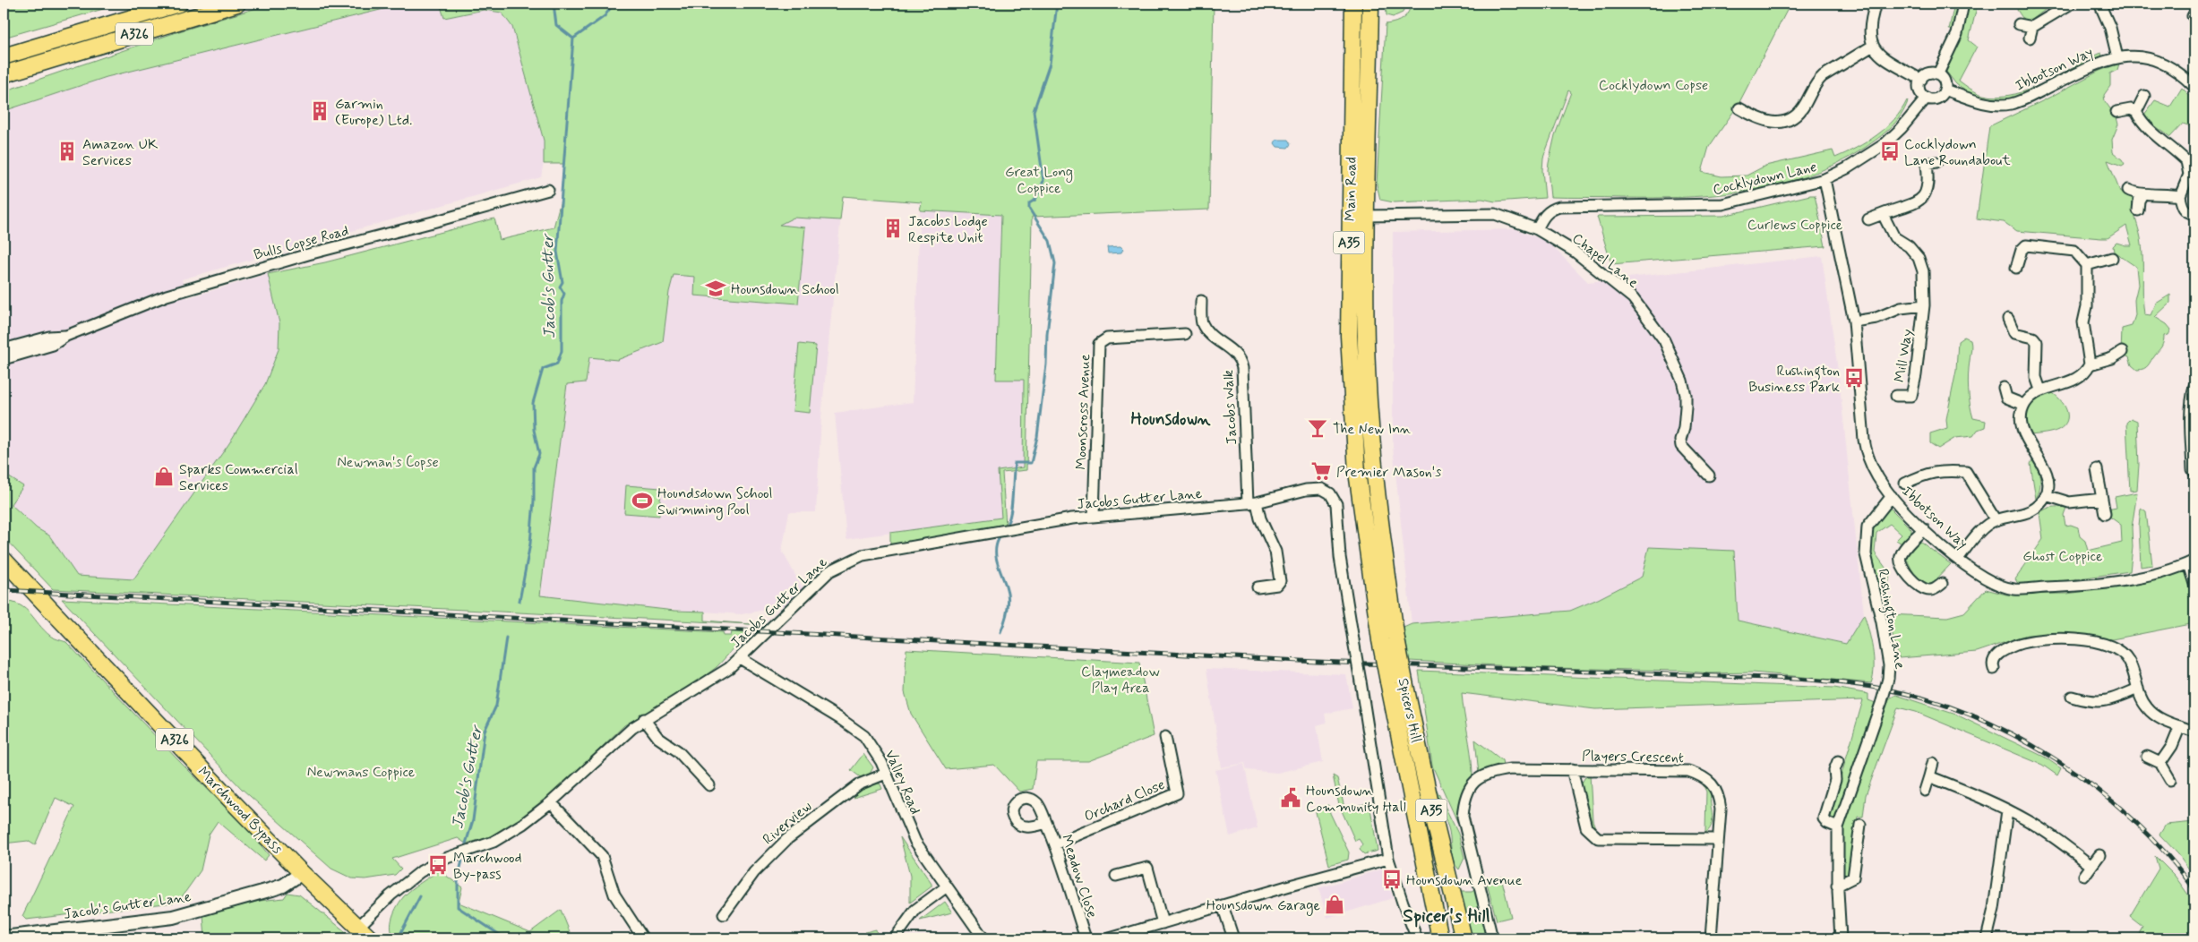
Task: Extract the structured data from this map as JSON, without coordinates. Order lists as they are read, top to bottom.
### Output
{
  "streets": {
    "main road": [
      "A326",
      "Main Road",
      "A35",
      "Spicers Hill",
      "Marchwood Bypass"
    ],
    "street": [
      "Ibbotson Way",
      "Cocklydown Lane",
      "Bulls Copse Road",
      "Chapel Lane",
      "Mill Way",
      "Jacobs Walk",
      "Moonscross Avenue",
      "Jacobs Gutter Lane",
      "Rushington Lane",
      "Players Crescent",
      "Valley Road",
      "Orchard Close",
      "Riverview",
      "Meadow Close",
      "Jacob's Gutter Lane"
    ]
  },
  "crossings": [
    ["Ibbotson Way", "Cocklydown Lane"],
    ["Ibbotson Way", "Mill Way"],
    ["Ibbotson Way", "Rushington Lane"],
    ["Cocklydown Lane", "Chapel Lane"],
    ["Main Road", "Chapel Lane"],
    ["Main Road", "Spicers Hill"],
    ["Jacobs Walk", "Jacobs Gutter Lane"],
    ["Moonscross Avenue", "Jacobs Gutter Lane"],
    ["Jacobs Gutter Lane", "Valley Road"],
    ["Jacobs Gutter Lane", "Marchwood Bypass"],
    ["Valley Road", "Riverview"],
    ["Orchard Close", "Meadow Close"],
    ["Marchwood Bypass", "Jacob's Gutter Lane"]
  ],
  "districts": ["Hounsdown", "Spicer's Hill"],
  "water": ["Jacob's Gutter"],
  "parks": [
    "Cocklydown Copse",
    "Great Long Coppice",
    "Curlews Coppice",
    "Newman's Copse",
    "Ghost Coppice",
    "Claymeadow Play Area",
    "Newmans Coppice"
  ],
  "places": {
    "building": ["Garmin (Europe) Ltd.", "Amazon UK Services", "Jacobs Lodge Respite Unit"],
    "bus stop": [
      "Cocklydown Lane Roundabout",
      "Rushington Business Park",
      "Marchwood By-pass",
      "Hounsdown Avenue"
    ],
    "school or university": ["Hounsdown School"],
    "bar": ["The New Inn"],
    "supermarket": ["Premier Mason's"],
    "shop": ["Sparks Commercial Services", "Hounsdown Garage"],
    "sports": ["Houndsdown School Swimming Pool"],
    "public building": ["Hounsdown Community Hall"]
  }
}
